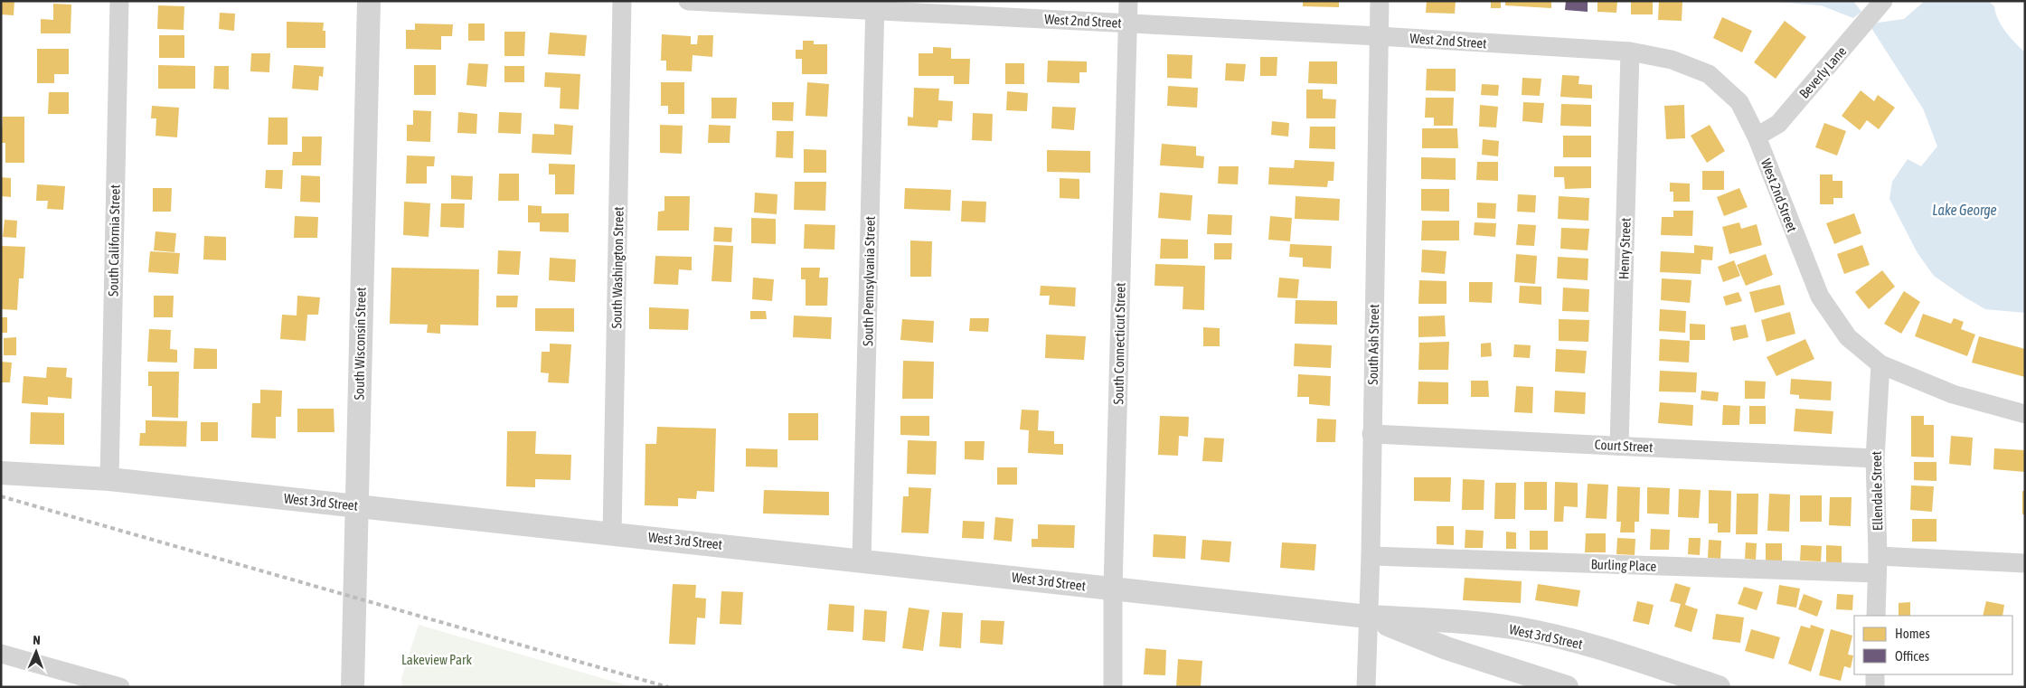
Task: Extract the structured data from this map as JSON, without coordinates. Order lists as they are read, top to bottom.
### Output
{
  "streets": {
    "street": [
      "West 2nd Street",
      "Beverly Lane",
      "South California Street",
      "Henry Street",
      "South Washington Street",
      "South Pennsylvania Street",
      "South Wisconsin Street",
      "South Connecticut Street",
      "South Ash Street",
      "Court Street",
      "Ellendale Street",
      "West 3rd Street",
      "Burling Place"
    ]
  },
  "crossings": [
    ["West 2nd Street", "Beverly Lane"],
    ["West 2nd Street", "Henry Street"],
    ["West 2nd Street", "South Pennsylvania Street"],
    ["West 2nd Street", "South Connecticut Street"],
    ["West 2nd Street", "South Ash Street"],
    ["West 2nd Street", "Ellendale Street"],
    ["South California Street", "West 3rd Street"],
    ["Henry Street", "Court Street"],
    ["South Washington Street", "West 3rd Street"],
    ["South Pennsylvania Street", "West 3rd Street"],
    ["South Wisconsin Street", "West 3rd Street"],
    ["South Connecticut Street", "West 3rd Street"],
    ["South Ash Street", "Court Street"],
    ["South Ash Street", "West 3rd Street"],
    ["South Ash Street", "Burling Place"],
    ["Court Street", "Ellendale Street"],
    ["Ellendale Street", "Burling Place"]
  ],
  "water": ["Lake George"],
  "parks": ["Lakeview Park"],
  "legend": ["Homes", "Offices"],
  "north": "top"
}
